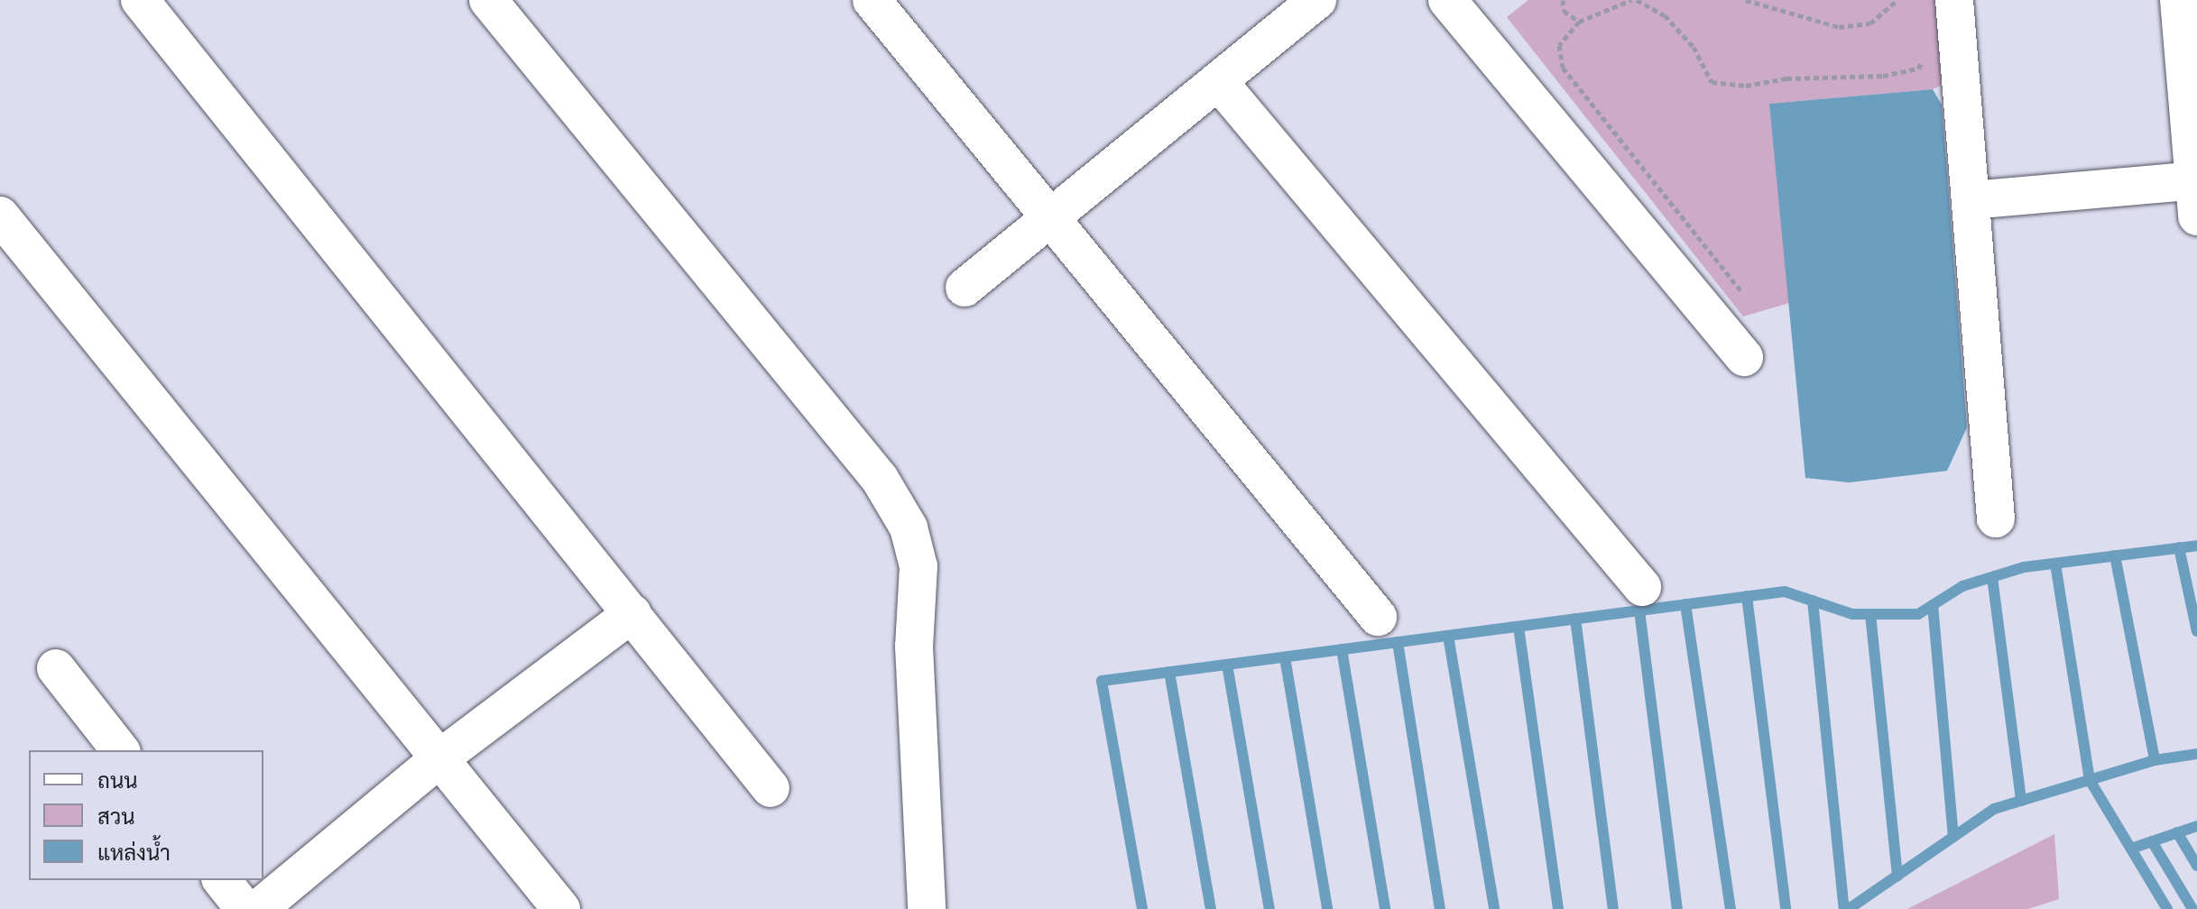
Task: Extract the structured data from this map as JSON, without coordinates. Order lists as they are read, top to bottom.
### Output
{
  "legend": ["ถนน", "สวน", "แหล่งน้ำ"]
}
